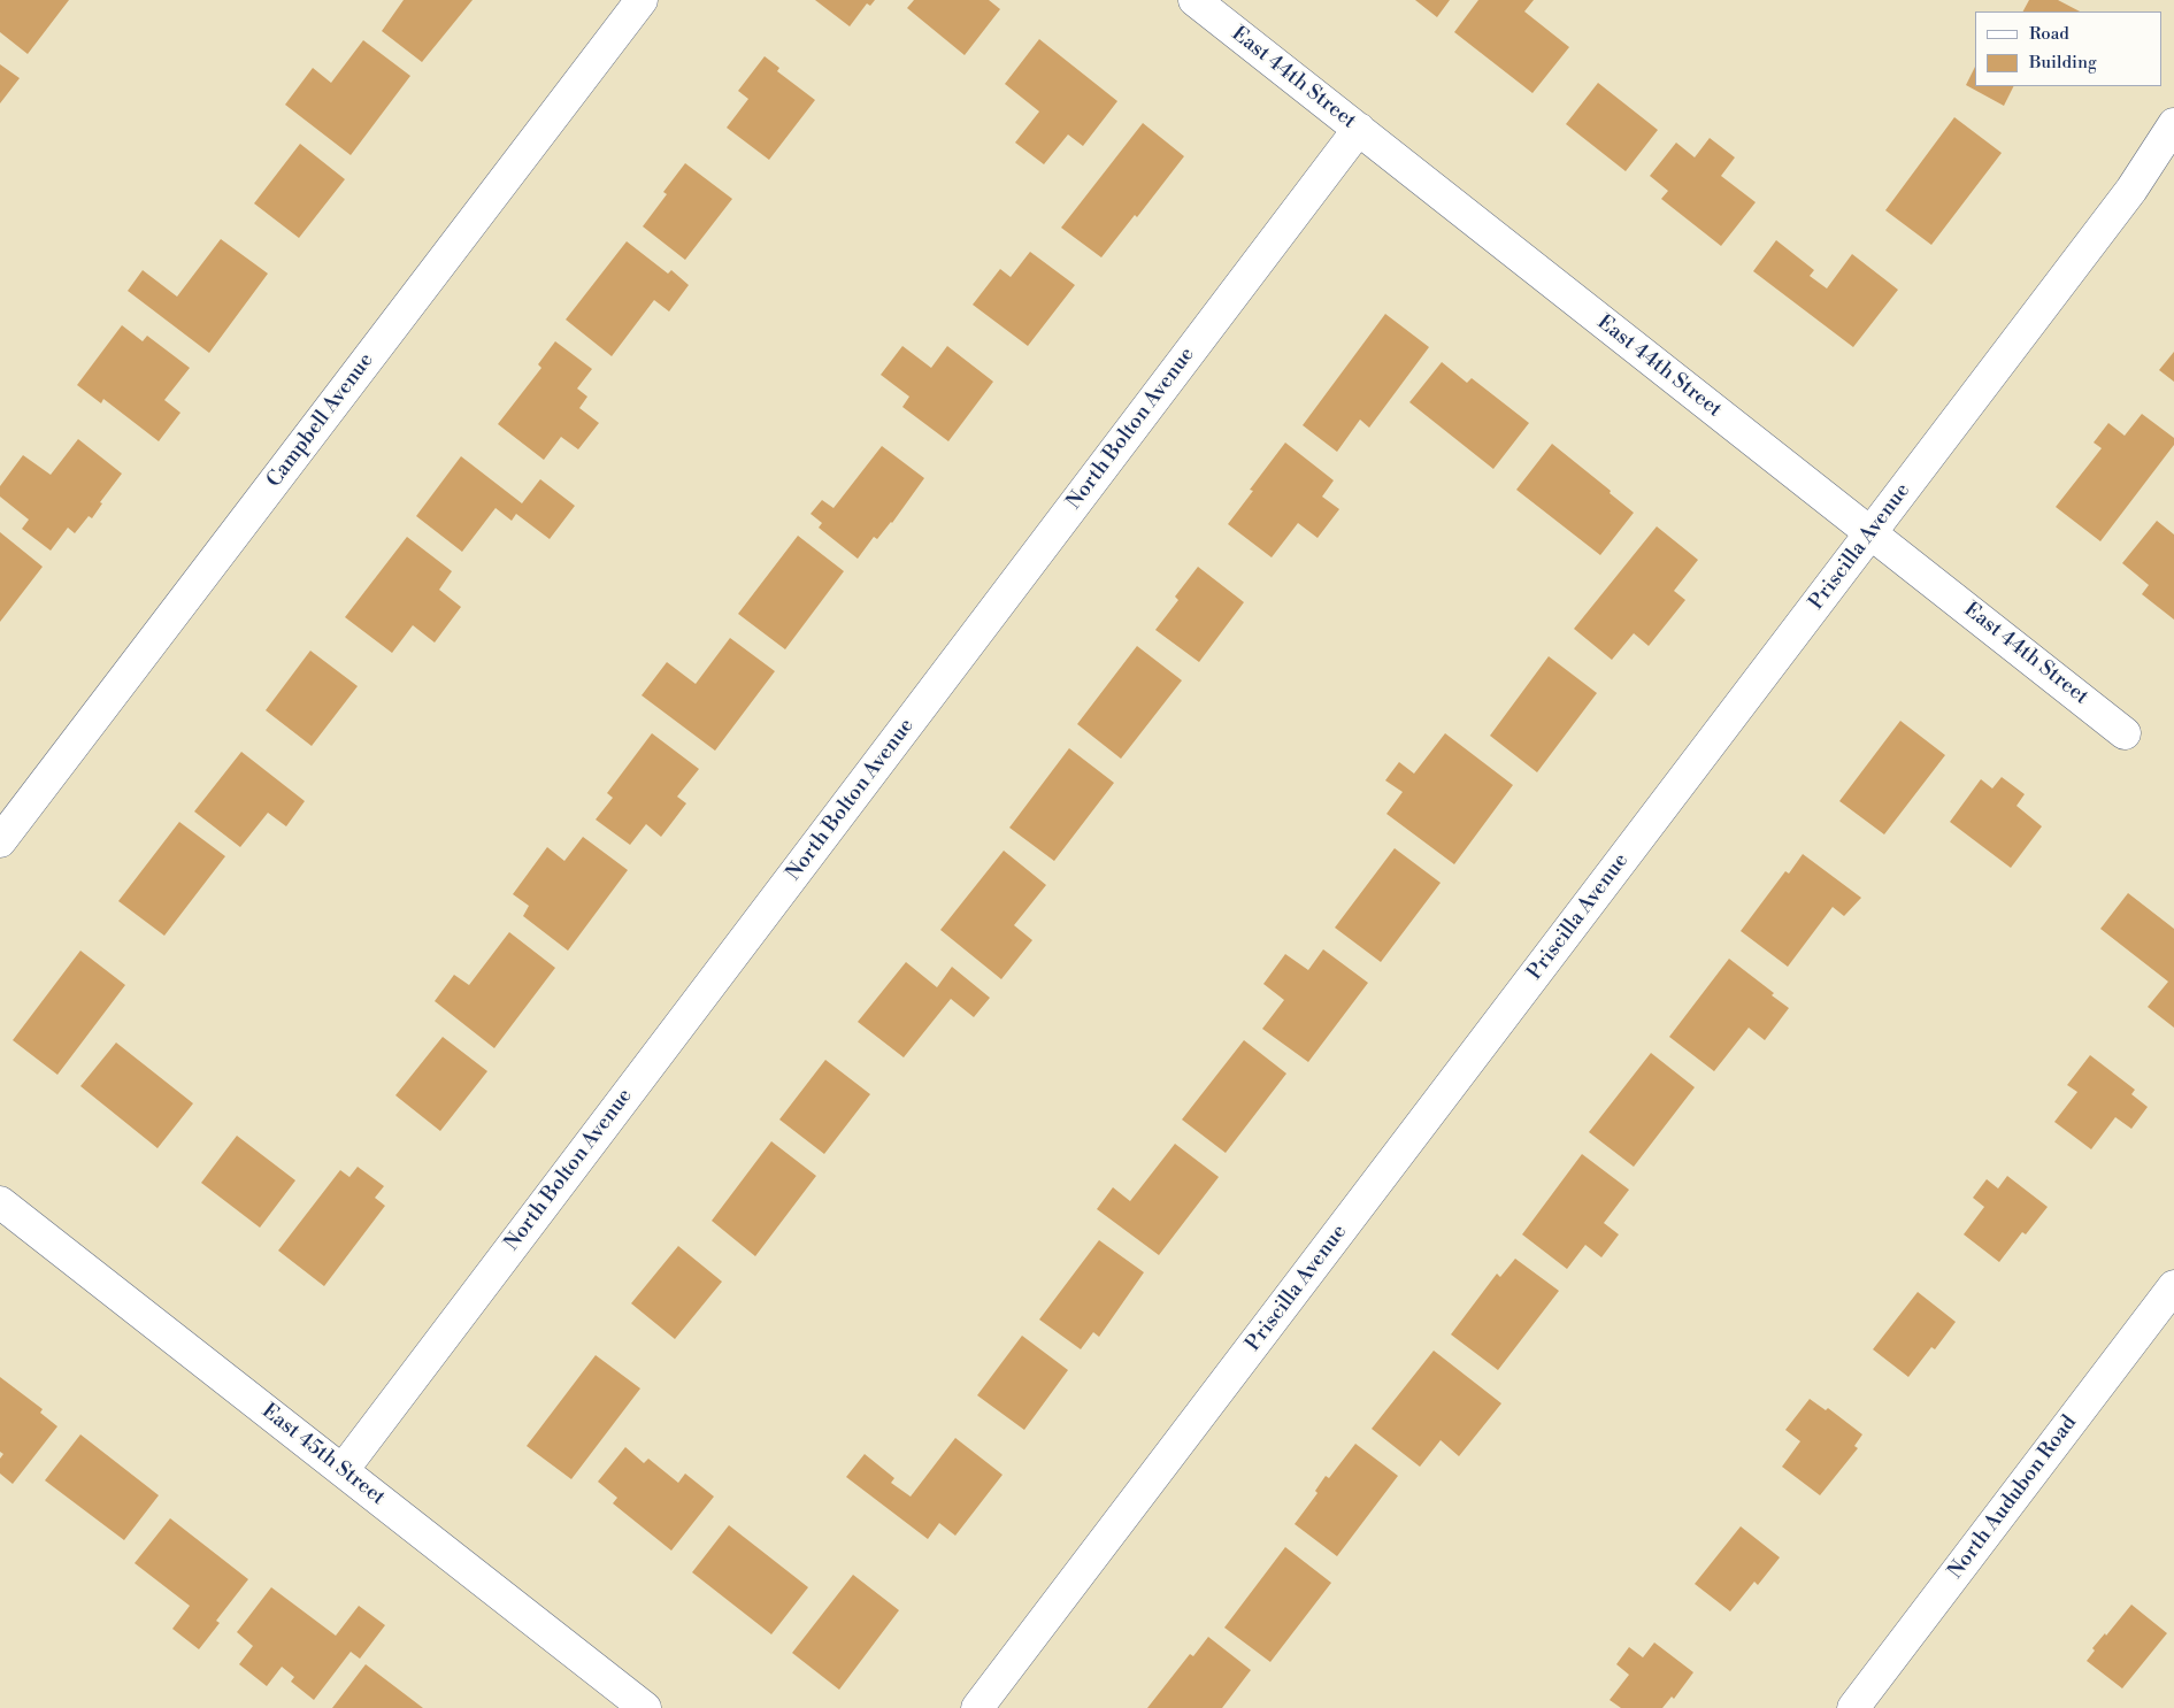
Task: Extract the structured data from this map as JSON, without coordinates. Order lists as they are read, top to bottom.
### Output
{
  "streets": {
    "street": [
      "East 44th Street",
      "Campbell Avenue",
      "North Bolton Avenue",
      "Priscilla Avenue",
      "East 45th Street",
      "North Audubon Road"
    ]
  },
  "crossings": [
    ["East 44th Street", "North Bolton Avenue"],
    ["East 44th Street", "Priscilla Avenue"],
    ["North Bolton Avenue", "East 45th Street"]
  ],
  "legend": ["Road", "Building"]
}
